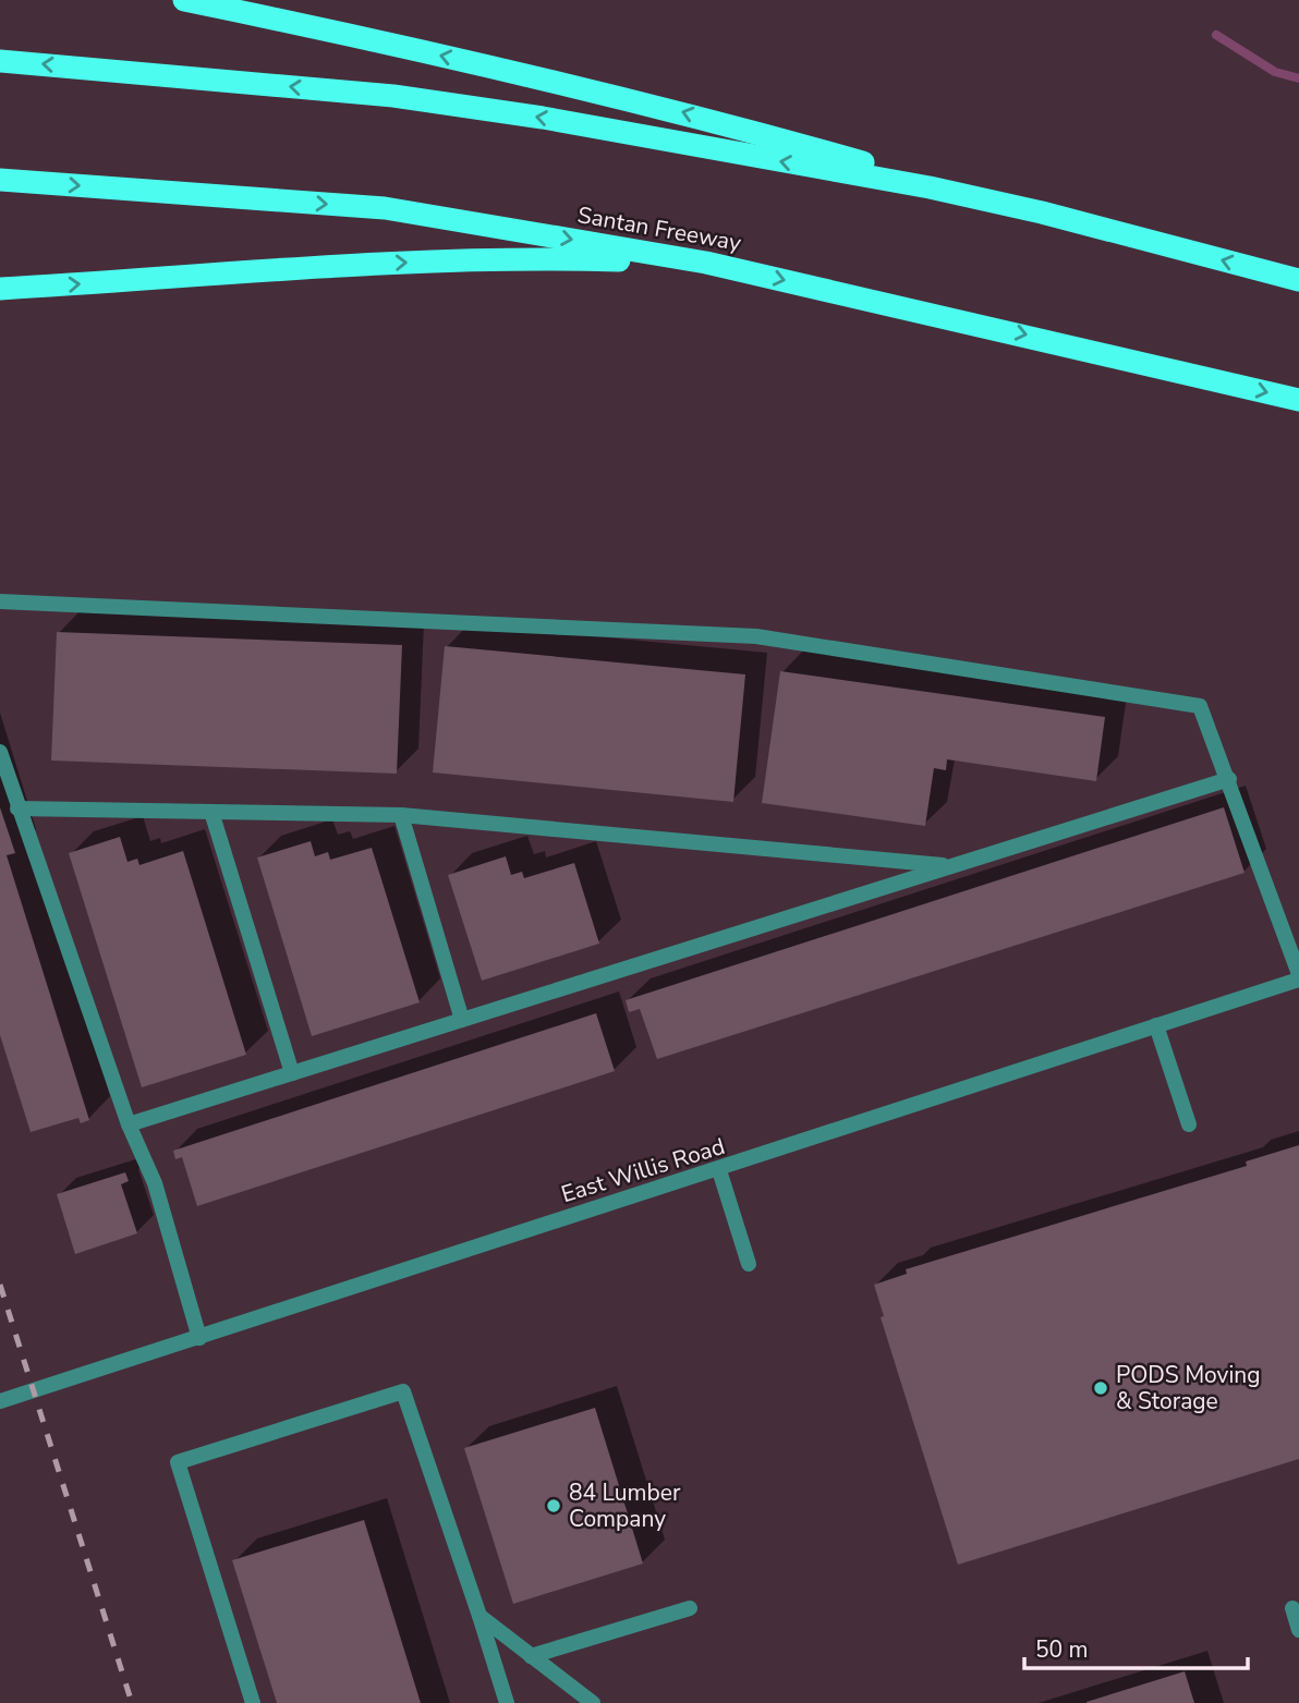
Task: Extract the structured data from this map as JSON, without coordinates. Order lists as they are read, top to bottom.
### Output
{
  "streets": {
    "highway": ["Santan Freeway"],
    "street": ["East Willis Road"]
  },
  "places": ["PODS Moving & Storage", "84 Lumber Company"],
  "scale_bar": "50 m"
}
